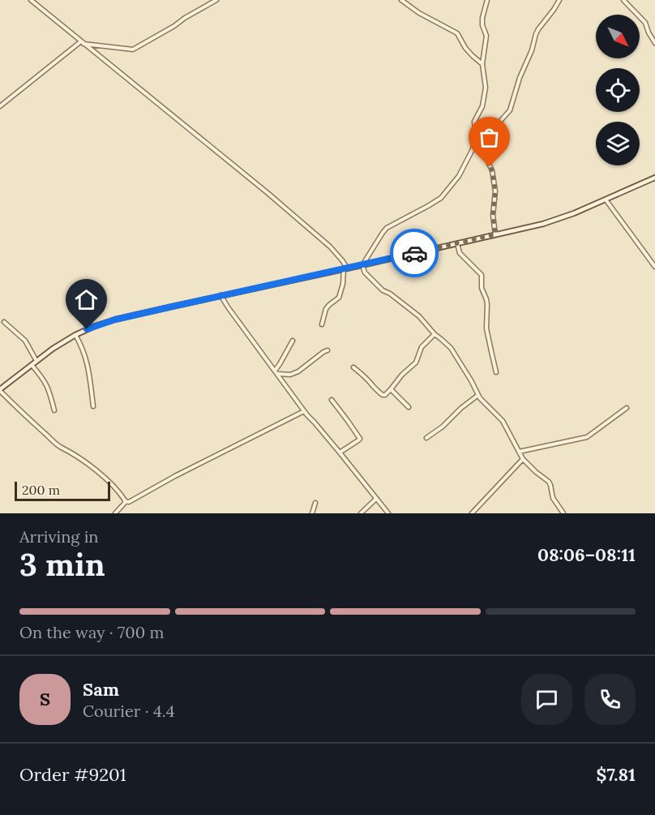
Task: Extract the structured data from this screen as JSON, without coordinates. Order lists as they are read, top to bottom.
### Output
{
  "scale_bar": "200 m",
  "north": "bottom right",
  "page": {
    "scale": "200 m",
    "heading": ["3 min", "Arriving in", "08:06–08:11"],
    "panel": [
      "Sam",
      "Courier · 4.4",
      "Order #9201",
      "$7.81"
    ],
    "bar": "On the way · 700 m",
    "round": "S"
  }
}
